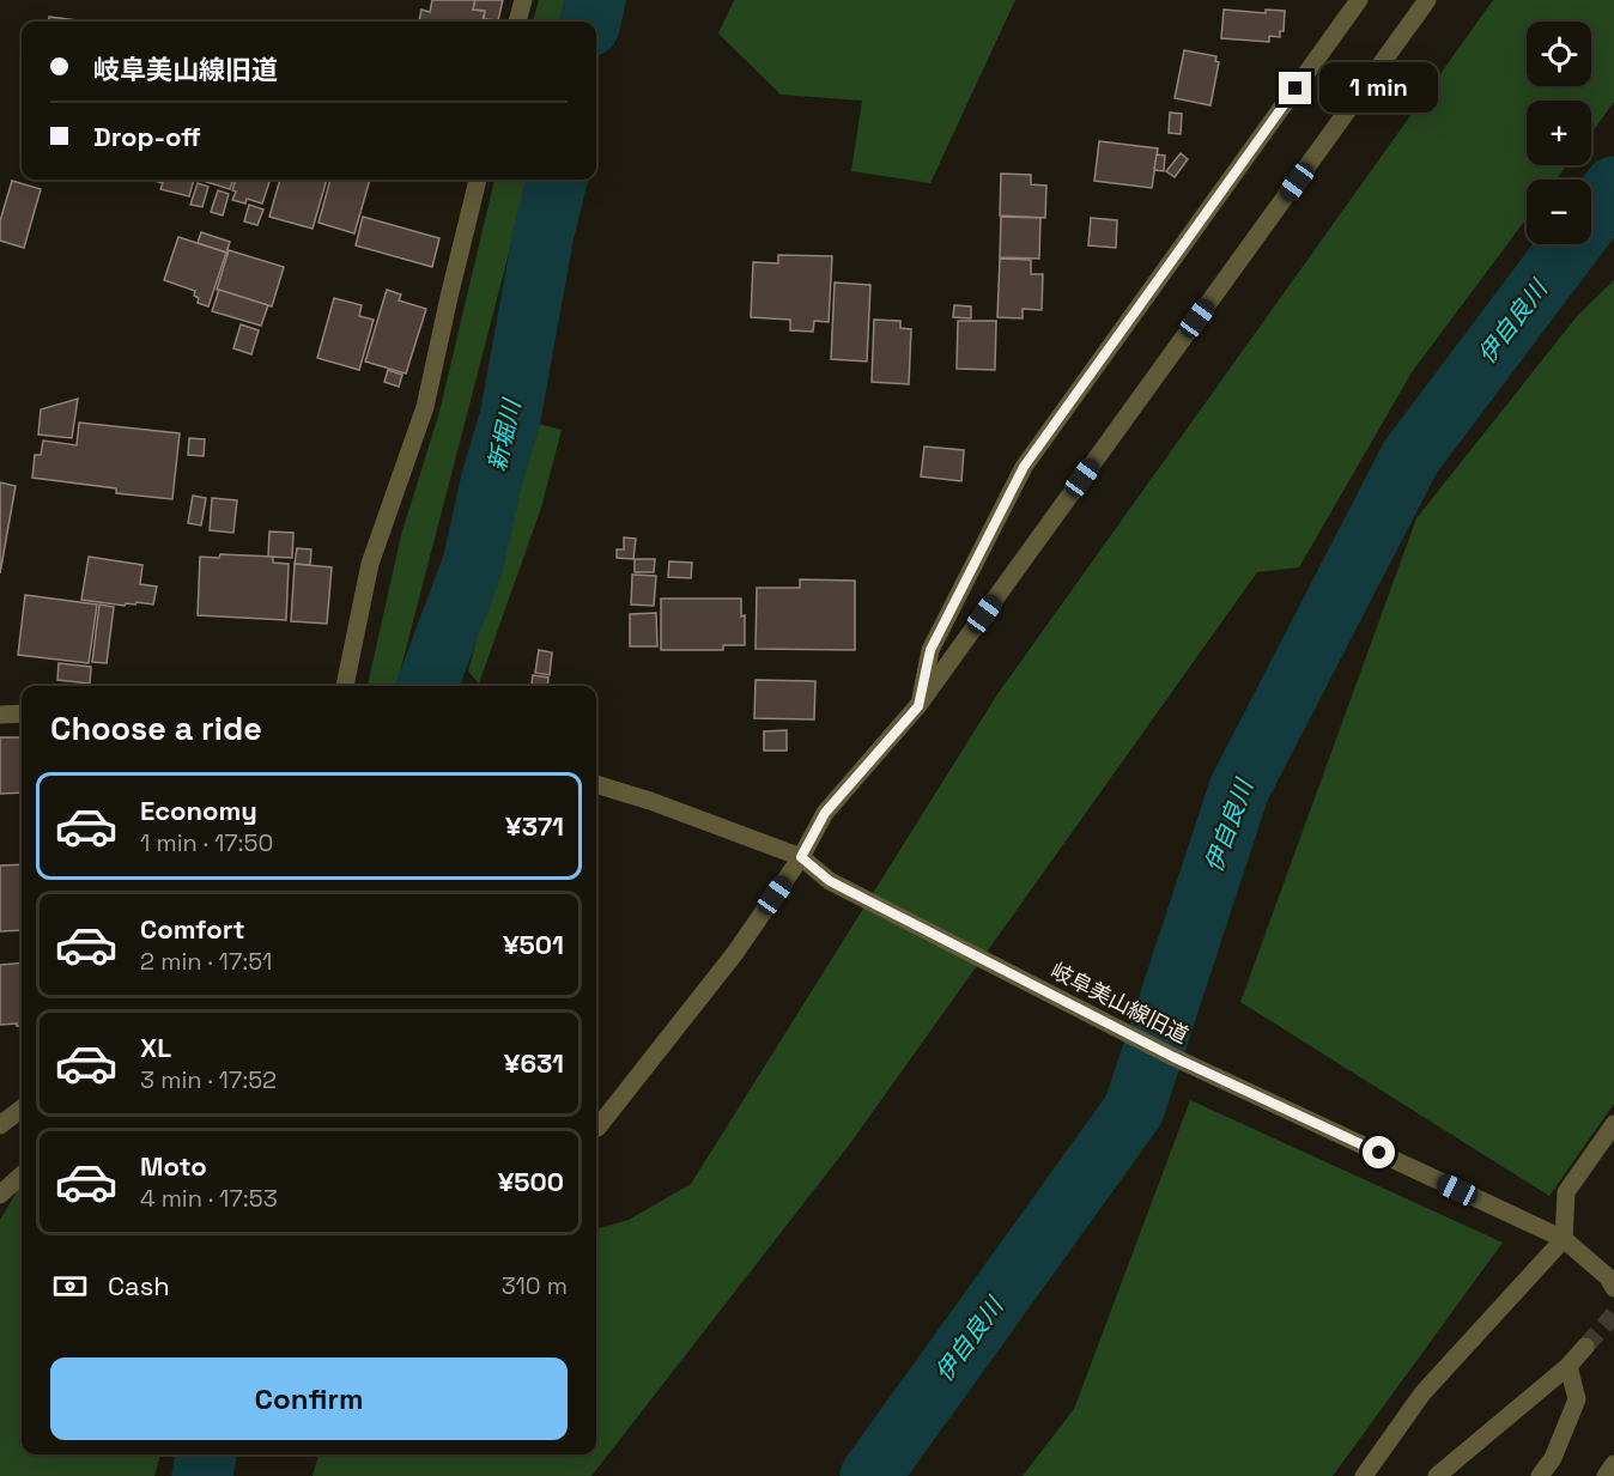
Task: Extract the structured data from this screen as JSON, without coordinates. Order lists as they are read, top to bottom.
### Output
{
  "streets": {
    "street": ["岐阜美山線旧道"]
  },
  "water": ["伊自良川", "新堀川"],
  "page": {
    "map_buttons": ["+", "−"],
    "banner": ["岐阜美山線旧道", "Drop-off"],
    "bubble": "1 min",
    "heading": "Choose a ride",
    "list": [
      {
        "name": "Economy",
        "note": "1 min · 17:50",
        "value": "¥371"
      },
      {
        "name": "Comfort",
        "note": "2 min · 17:51",
        "value": "¥501"
      },
      {
        "name": "XL",
        "note": "3 min · 17:52",
        "value": "¥631"
      },
      {
        "name": "Moto",
        "note": "4 min · 17:53",
        "value": "¥500"
      }
    ],
    "pay": ["Cash", "310 m"],
    "buttons": "Confirm"
  }
}
